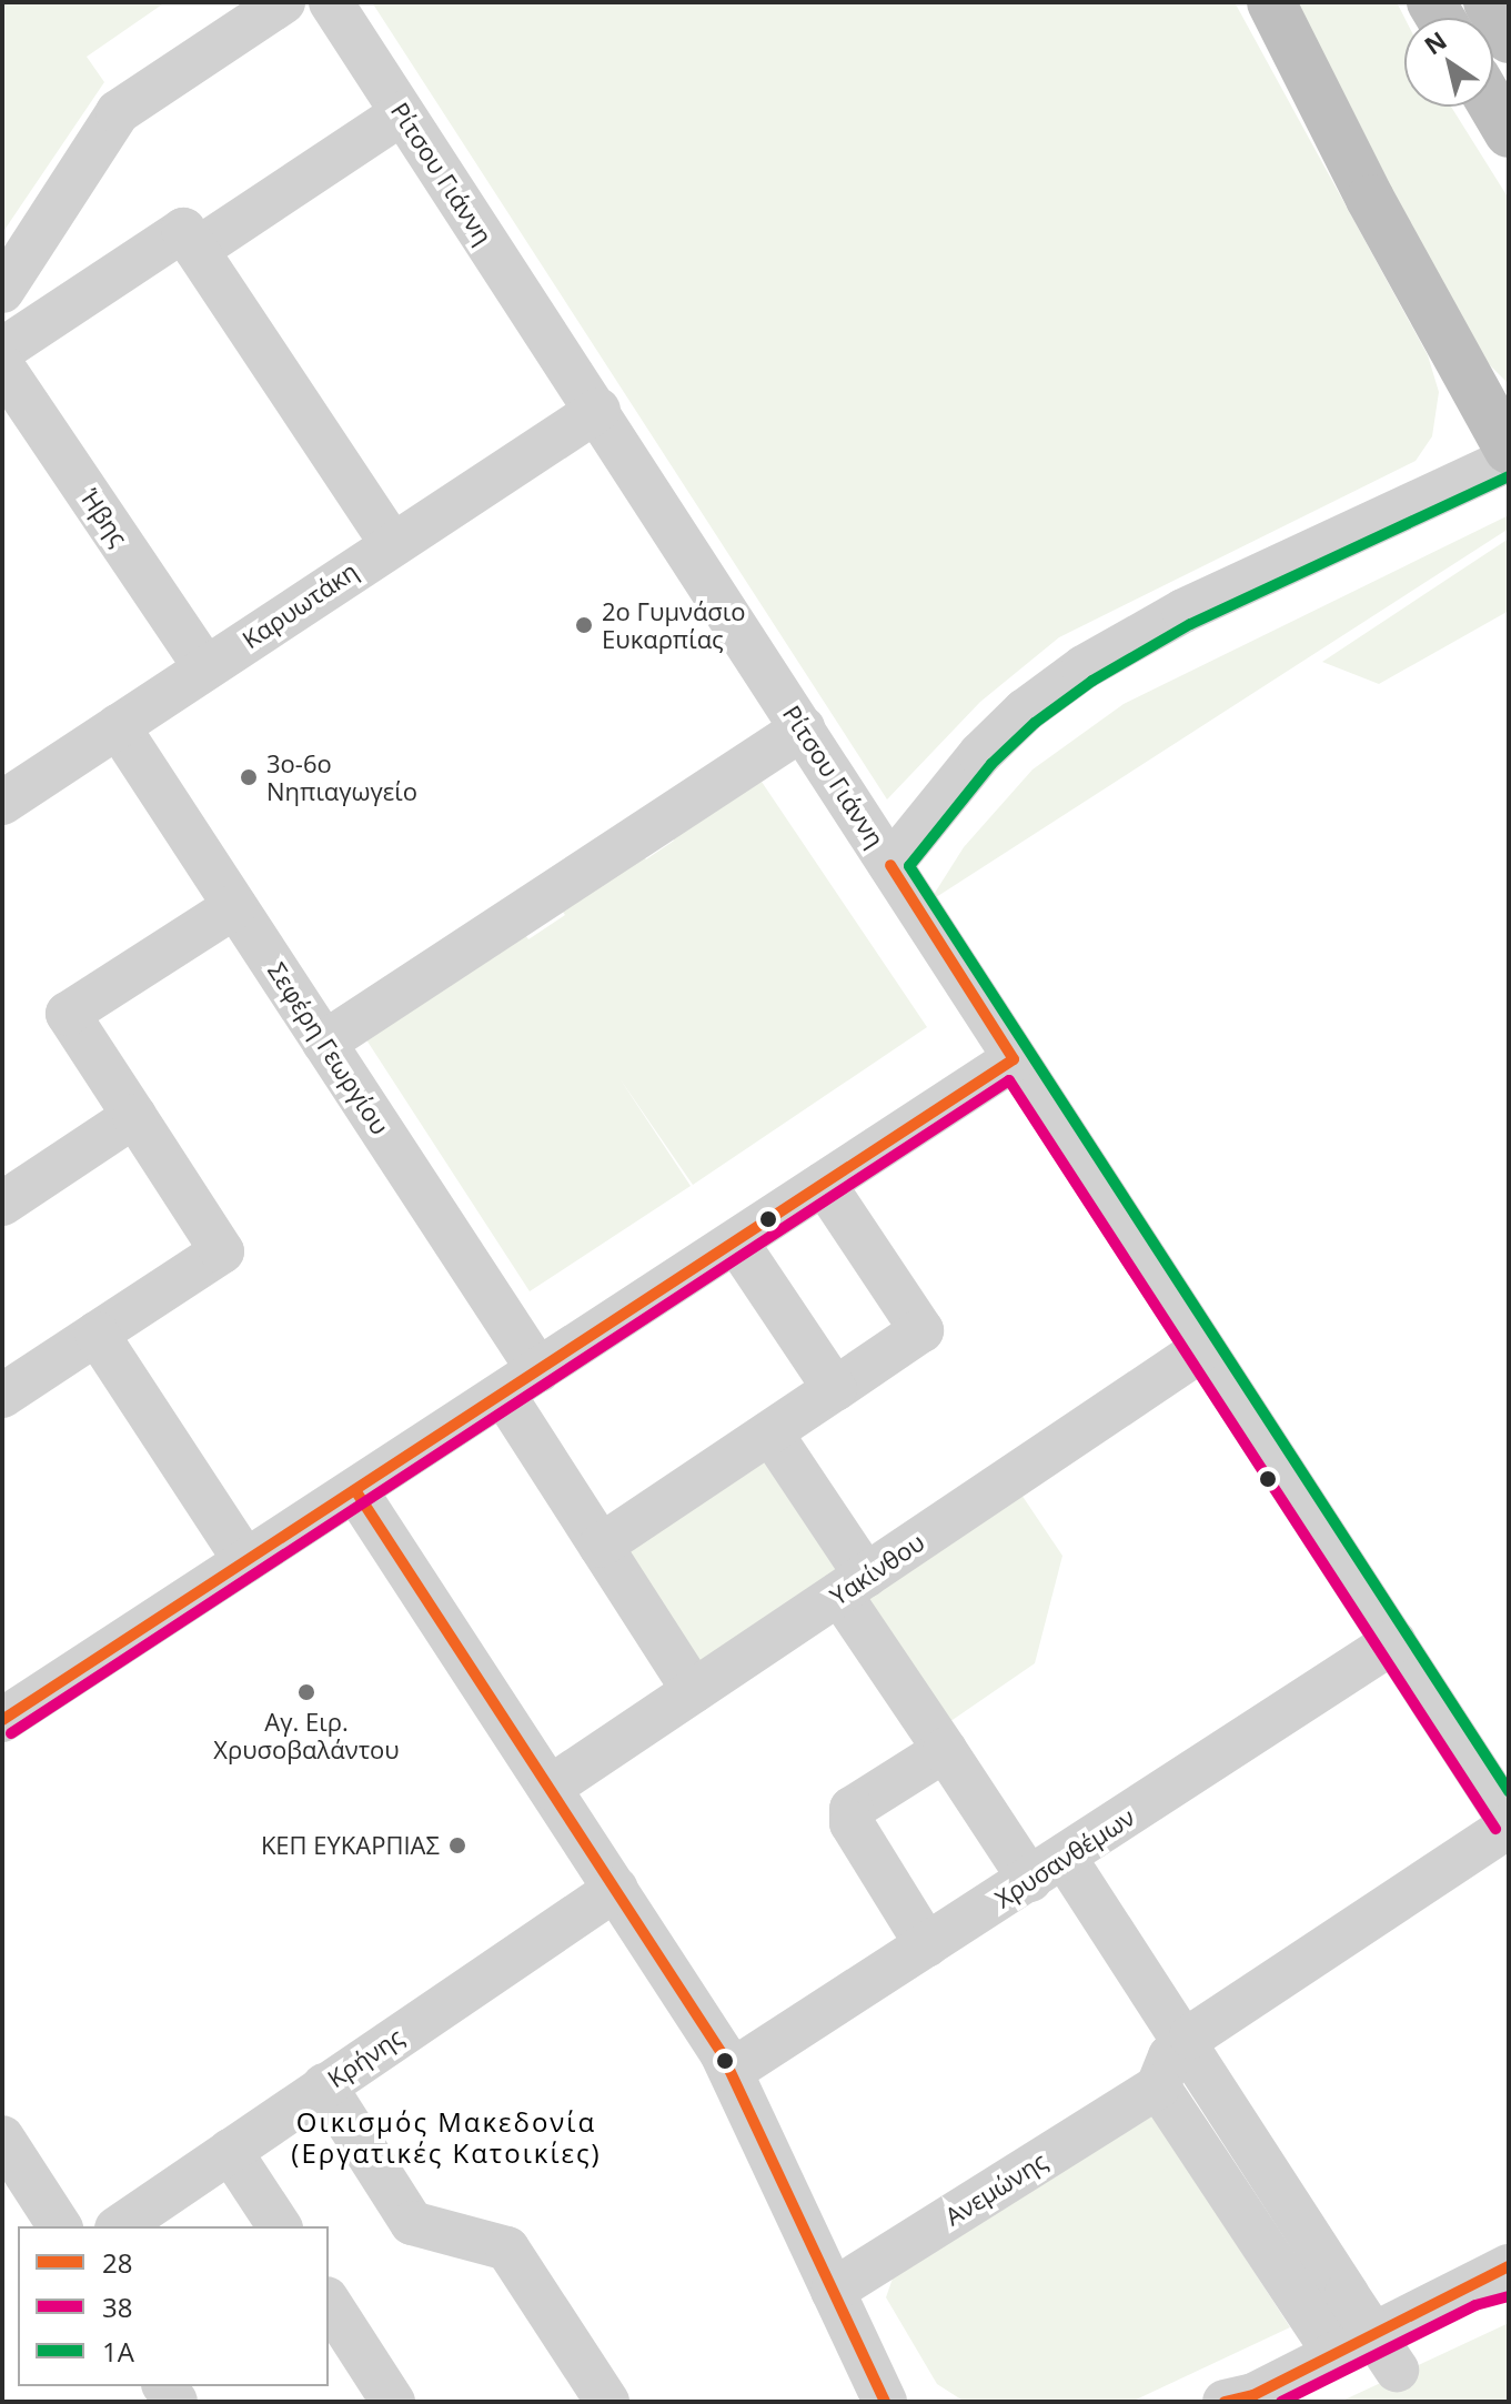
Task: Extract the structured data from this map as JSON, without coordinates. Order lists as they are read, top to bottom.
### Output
{
  "streets": {
    "street": [
      "Ρίτσου Γιάννη",
      "Ήβης",
      "Καρυωτάκη",
      "Σεφέρη Γεωργίου",
      "Υακίνθου",
      "Χρυσανθέμων",
      "Κρήνης",
      "Ανεμώνης"
    ]
  },
  "crossings": [
    ["Ρίτσου Γιάννη", "Καρυωτάκη"],
    ["Ρίτσου Γιάννη", "Υακίνθου"],
    ["Ρίτσου Γιάννη", "Χρυσανθέμων"],
    ["Ήβης", "Καρυωτάκη"],
    ["Καρυωτάκη", "Σεφέρη Γεωργίου"],
    ["Σεφέρη Γεωργίου", "Υακίνθου"]
  ],
  "districts": ["Οικισμός Μακεδονία (Εργατικές Κατοικίες)"],
  "places": [
    "2ο Γυμνάσιο Ευκαρπίας",
    "3ο-6ο Νηπιαγωγείο",
    "Αγ. Ειρ. Χρυσοβαλάντου",
    "ΚΕΠ ΕΥΚΑΡΠΙΑΣ"
  ],
  "lines": ["transit line 1Α", "transit line 28", "transit line 38"],
  "legend": ["28", "38", "1Α"],
  "north": "top left"
}
